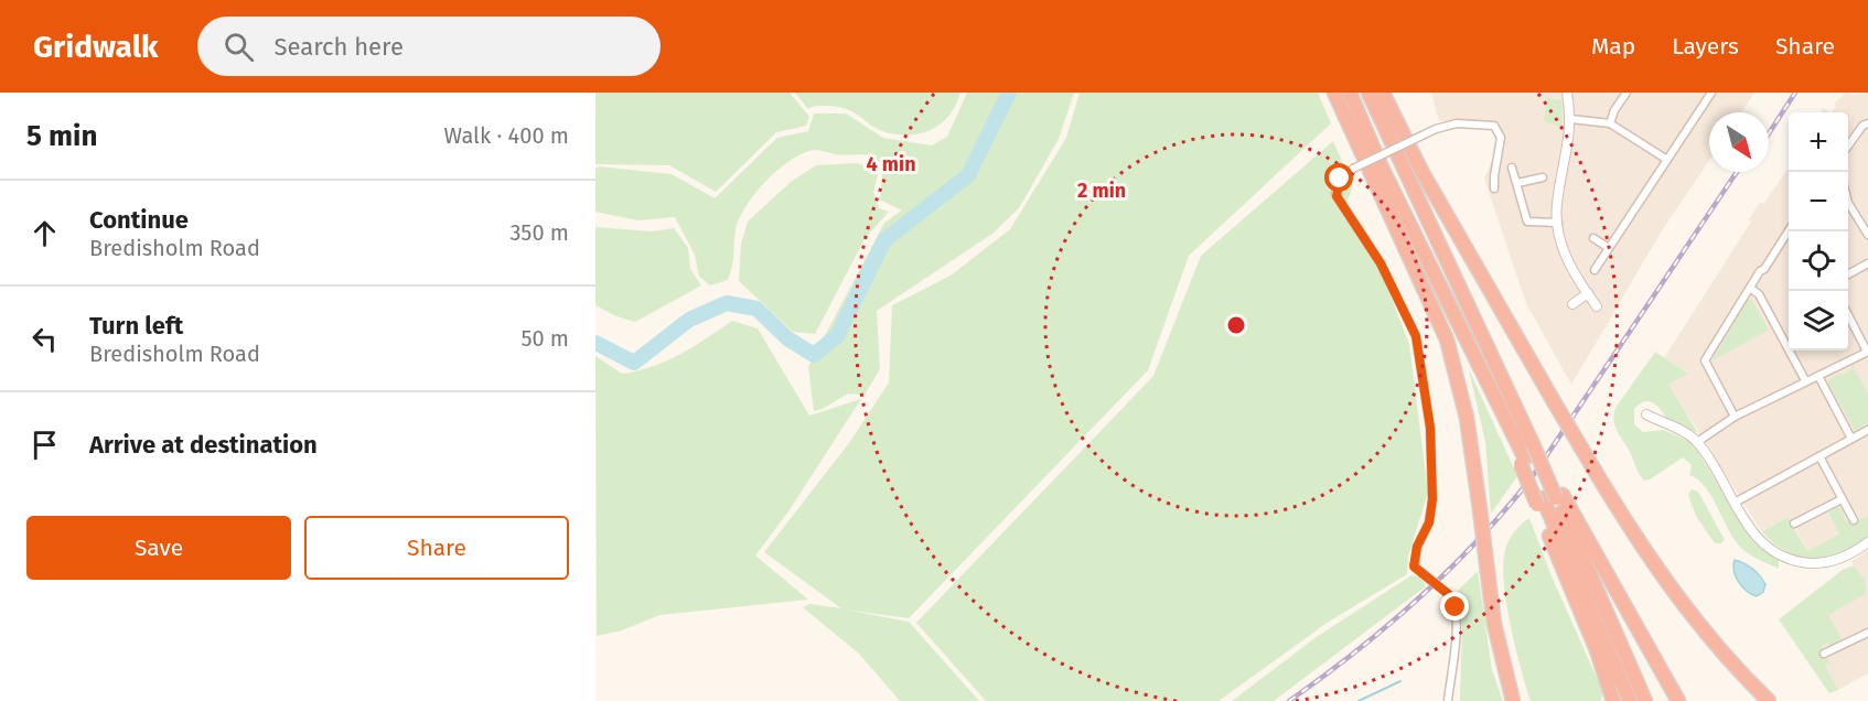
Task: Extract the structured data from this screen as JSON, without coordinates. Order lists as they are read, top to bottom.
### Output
{
  "north": "bottom right",
  "page": {
    "header": "Gridwalk",
    "search": "Search here",
    "nav": ["Map", "Layers", "Share"],
    "heading": ["5 min", "Walk · 400 m"],
    "map_buttons": ["+", "−"],
    "list": [
      ["Continue", "Bredisholm Road", "350 m"],
      ["Turn left", "Bredisholm Road", "50 m"],
      "Arrive at destination"
    ],
    "buttons": ["Save", "Share"]
  },
  "rings": ["4 min", "2 min"]
}
